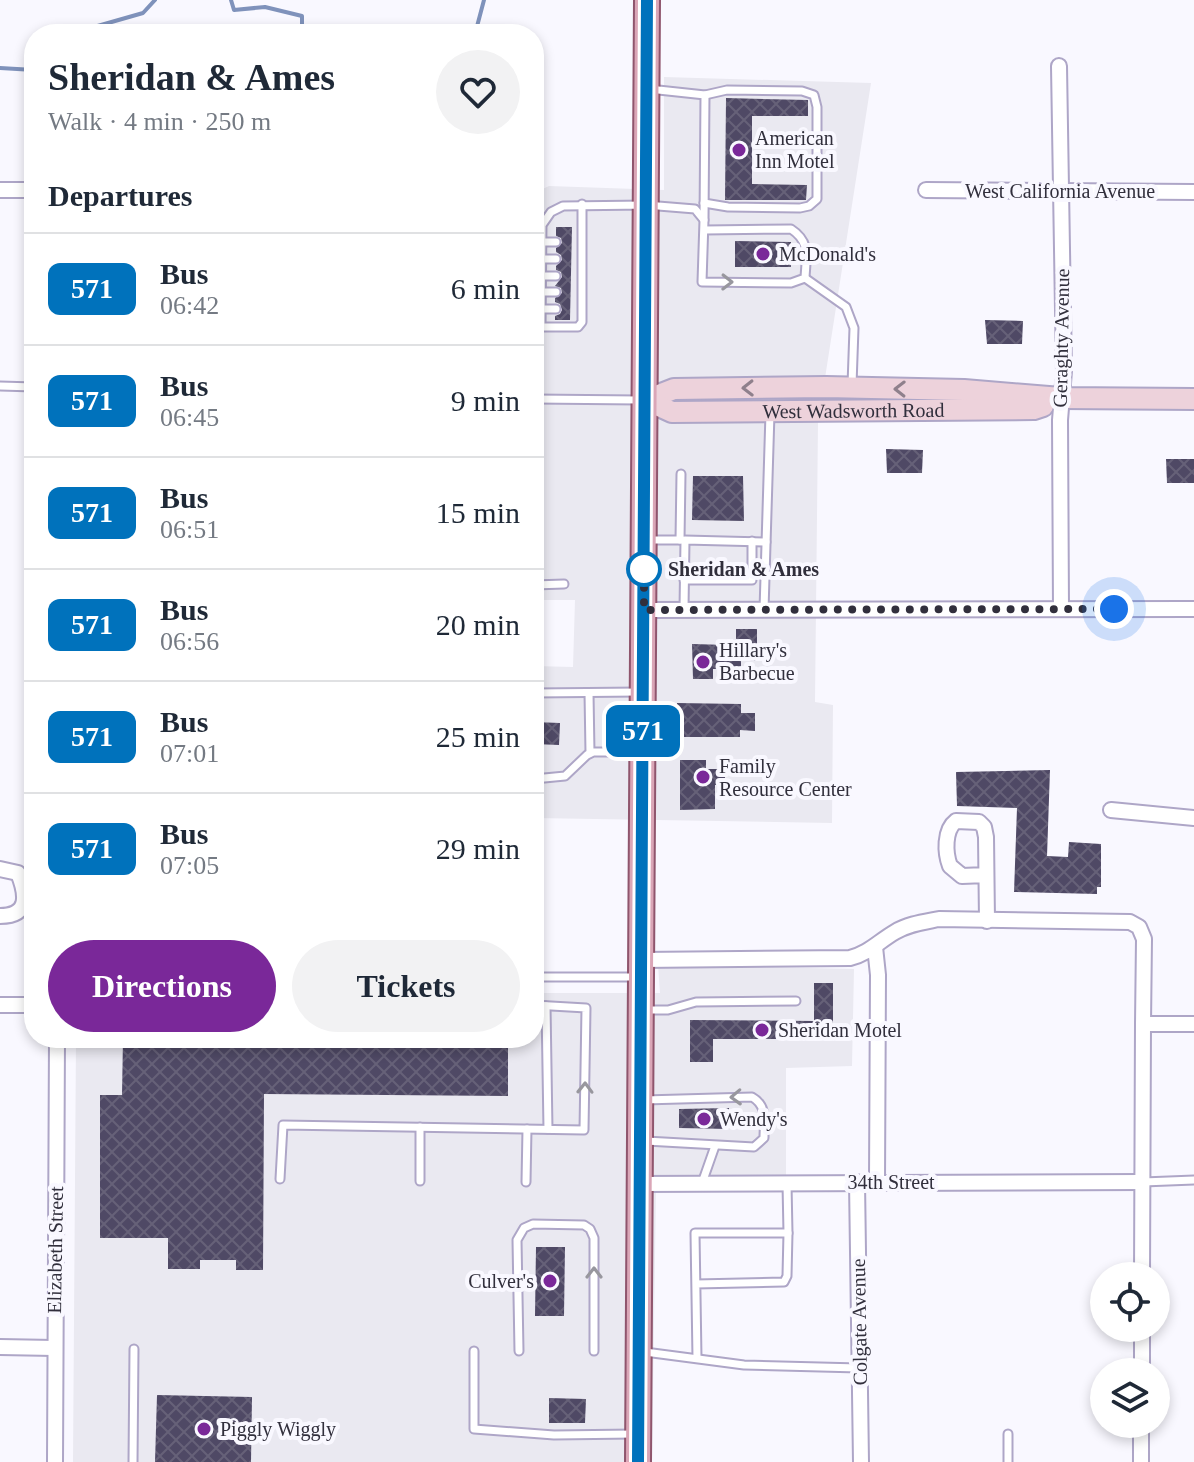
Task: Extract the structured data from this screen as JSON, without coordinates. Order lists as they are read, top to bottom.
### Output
{
  "streets": {
    "main road": ["West Wadsworth Road"],
    "street": [
      "West California Avenue",
      "Geraghty Avenue",
      "34th Street",
      "Elizabeth Street",
      "Colgate Avenue"
    ]
  },
  "crossings": [
    ["West California Avenue", "Geraghty Avenue"],
    ["Geraghty Avenue", "West Wadsworth Road"],
    ["34th Street", "Colgate Avenue"]
  ],
  "places": [
    "American Inn Motel",
    "McDonald's",
    "Sheridan & Ames",
    "Hillary's Barbecue",
    "Family Resource Center",
    "Sheridan Motel",
    "Wendy's",
    "Culver's",
    "Piggly Wiggly"
  ],
  "lines": ["bus line 571"],
  "page": {
    "on_map": "571",
    "heading": [
      ["Sheridan & Ames", "Walk · 4 min · 250 m"],
      "Departures"
    ],
    "list": [
      {
        "mark": "571",
        "name": "Bus",
        "note": "06:42",
        "value": "6 min"
      },
      {
        "mark": "571",
        "name": "Bus",
        "note": "06:45",
        "value": "9 min"
      },
      {
        "mark": "571",
        "name": "Bus",
        "note": "06:51",
        "value": "15 min"
      },
      {
        "mark": "571",
        "name": "Bus",
        "note": "06:56",
        "value": "20 min"
      },
      {
        "mark": "571",
        "name": "Bus",
        "note": "07:01",
        "value": "25 min"
      },
      {
        "mark": "571",
        "name": "Bus",
        "note": "07:05",
        "value": "29 min"
      }
    ],
    "buttons": ["Directions", "Tickets"]
  }
}
